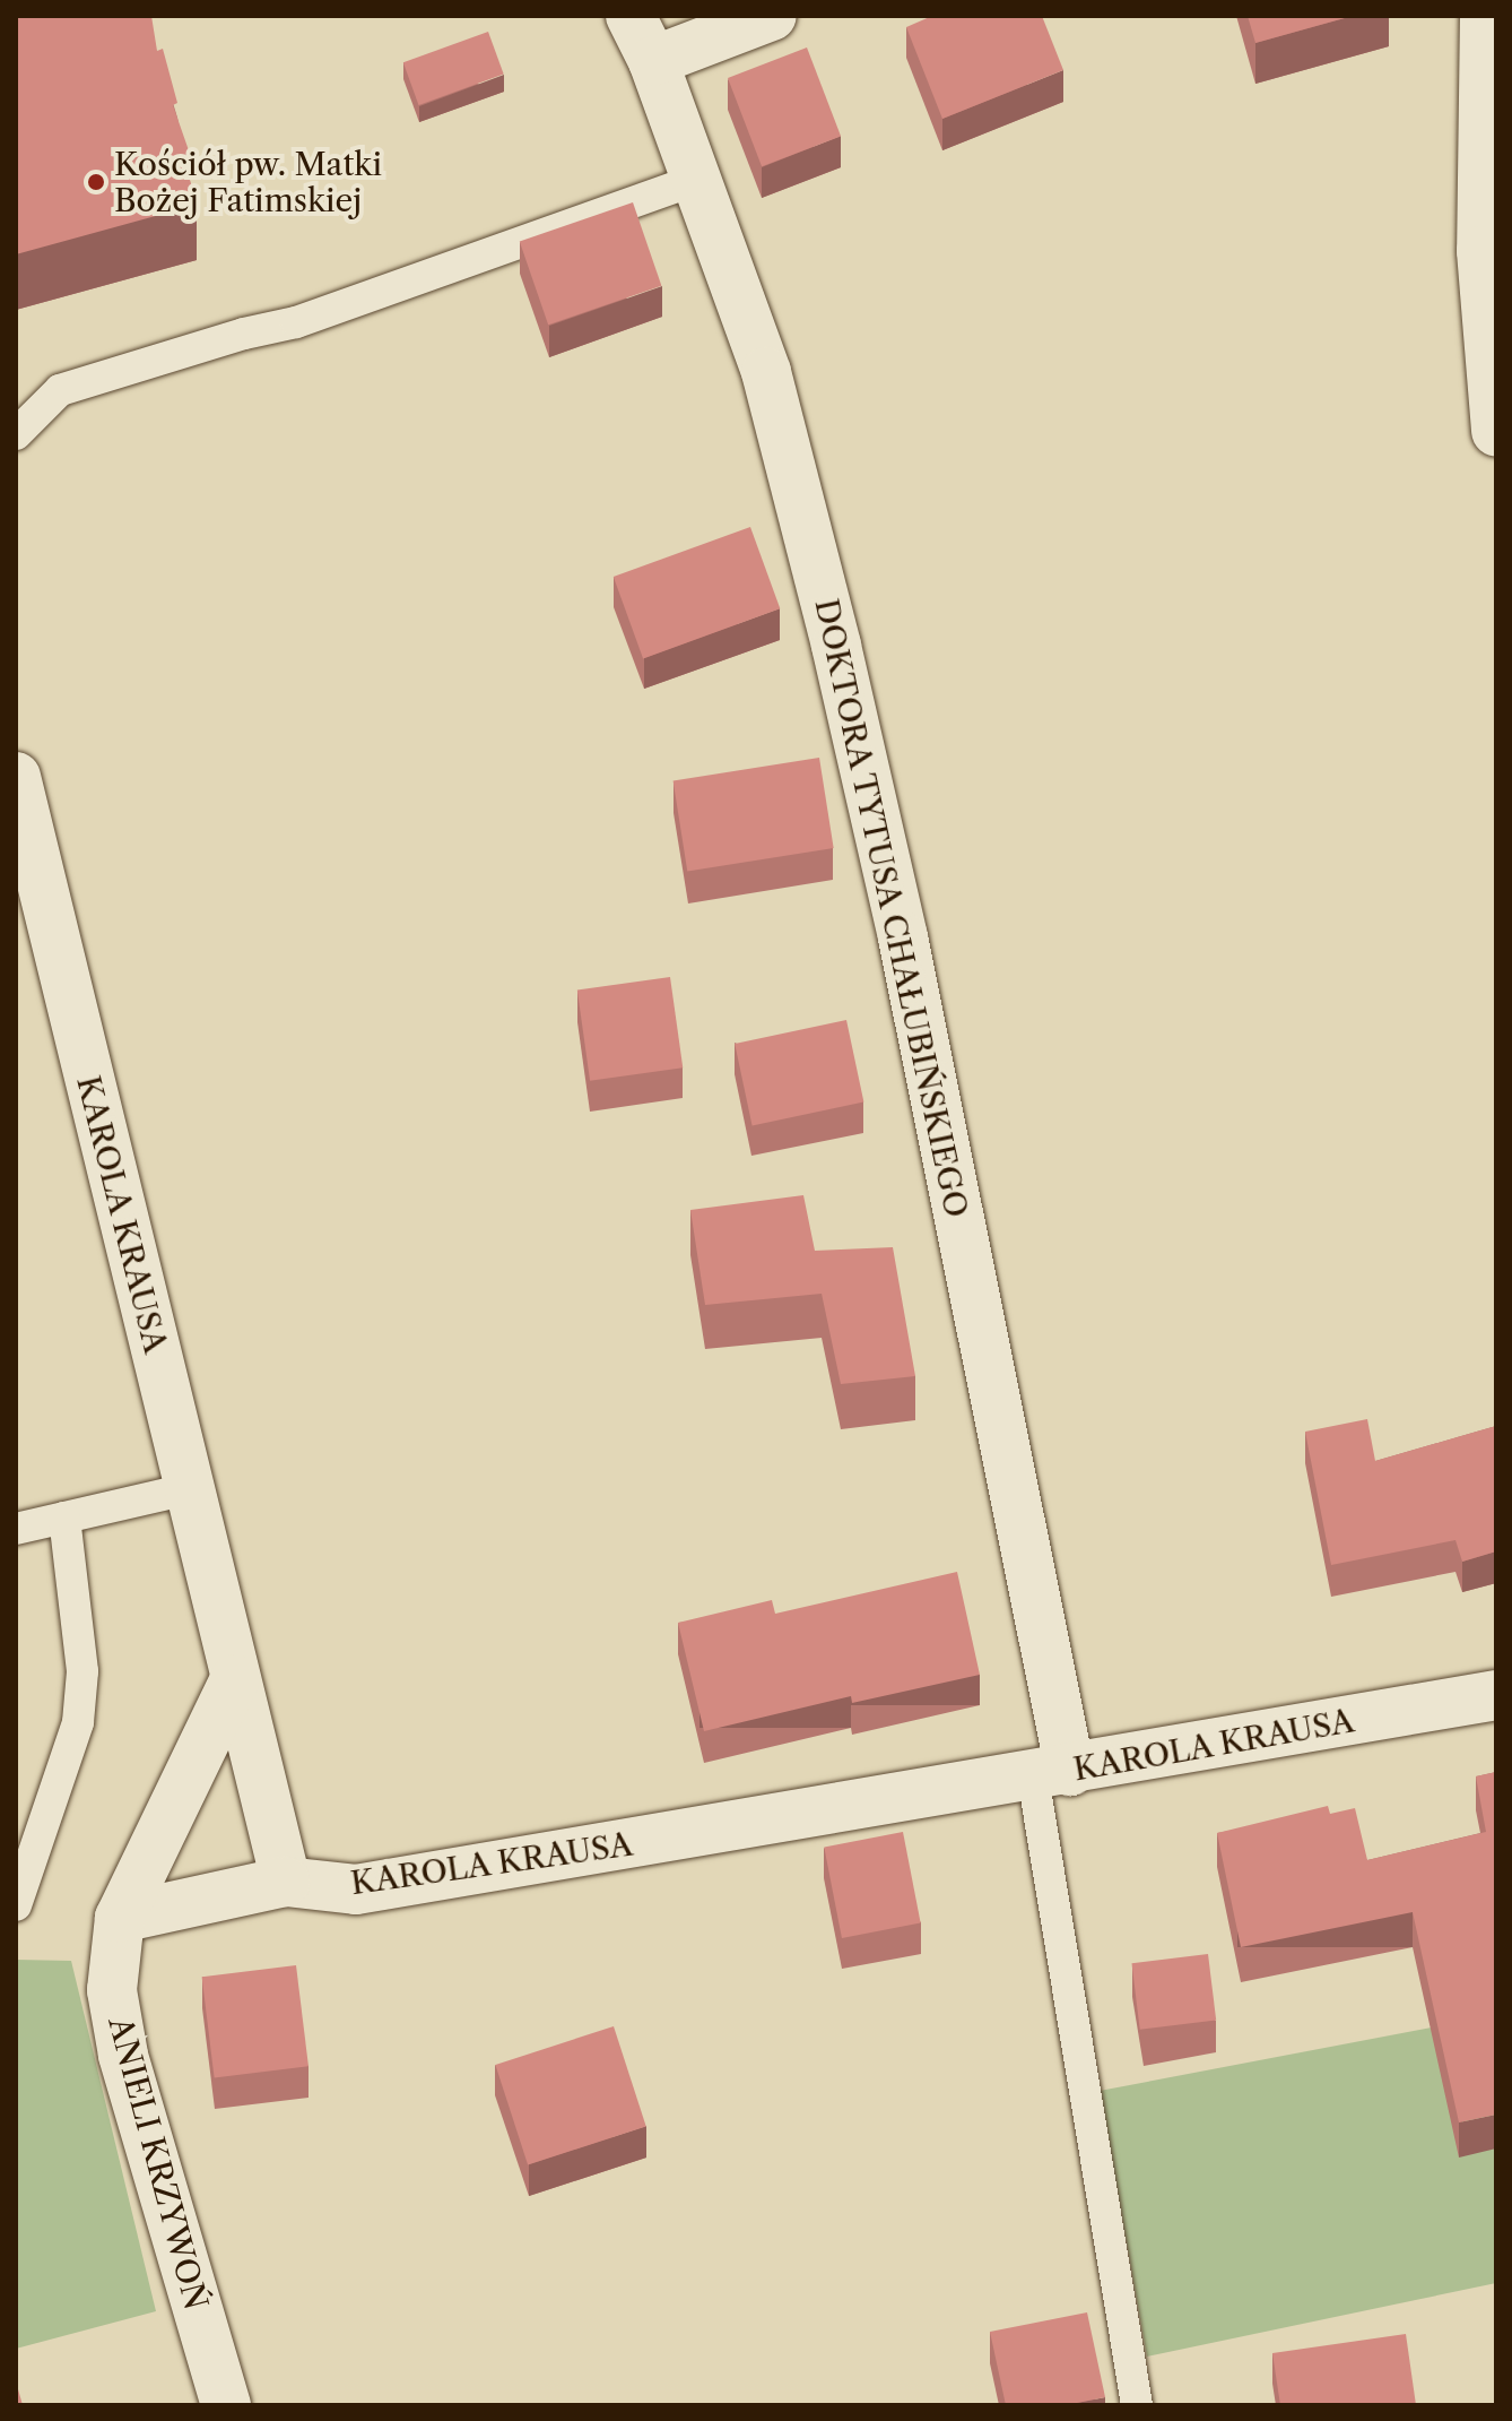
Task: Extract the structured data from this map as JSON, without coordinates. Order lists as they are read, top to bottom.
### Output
{
  "streets": {
    "street": ["DOKTORA TYTUSA CHAŁUBIŃSKIEGO", "KAROLA KRAUSA", "ANIELI KRZYWOŃ"]
  },
  "crossings": [
    ["DOKTORA TYTUSA CHAŁUBIŃSKIEGO", "KAROLA KRAUSA"],
    ["KAROLA KRAUSA", "ANIELI KRZYWOŃ"]
  ],
  "places": ["Kościół pw. Matki Bożej Fatimskiej"]
}
